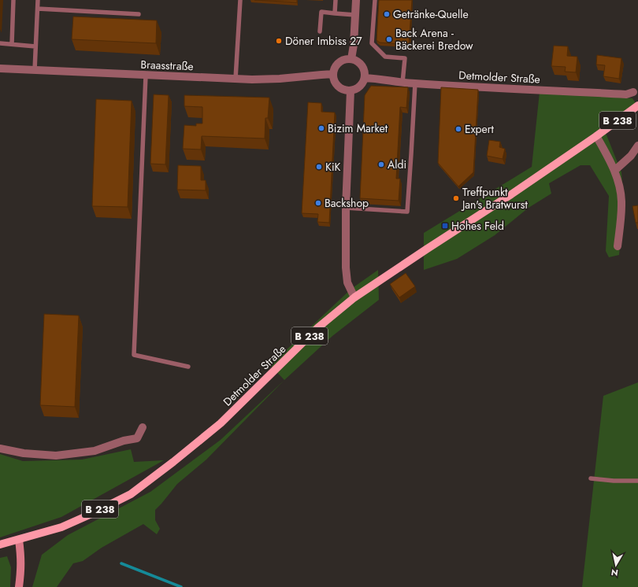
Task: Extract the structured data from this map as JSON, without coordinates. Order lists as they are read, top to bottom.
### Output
{
  "streets": {
    "main road": ["Detmolder Straße", "B 238"],
    "street": ["Braasstraße"]
  },
  "crossings": [
    ["Braasstraße", "Detmolder Straße"],
    ["Detmolder Straße", "B 238"]
  ],
  "places": {
    "other": [
      "Getränke-Quelle",
      "Back Arena - Bäckerei Bredow",
      "Döner Imbiss 27",
      "Bizim Market",
      "Expert",
      "Aldi",
      "KiK",
      "Treffpunkt Jan's Bratwurst",
      "Backshop"
    ],
    "transit": ["Hohes Feld"]
  },
  "north": "bottom"
}
